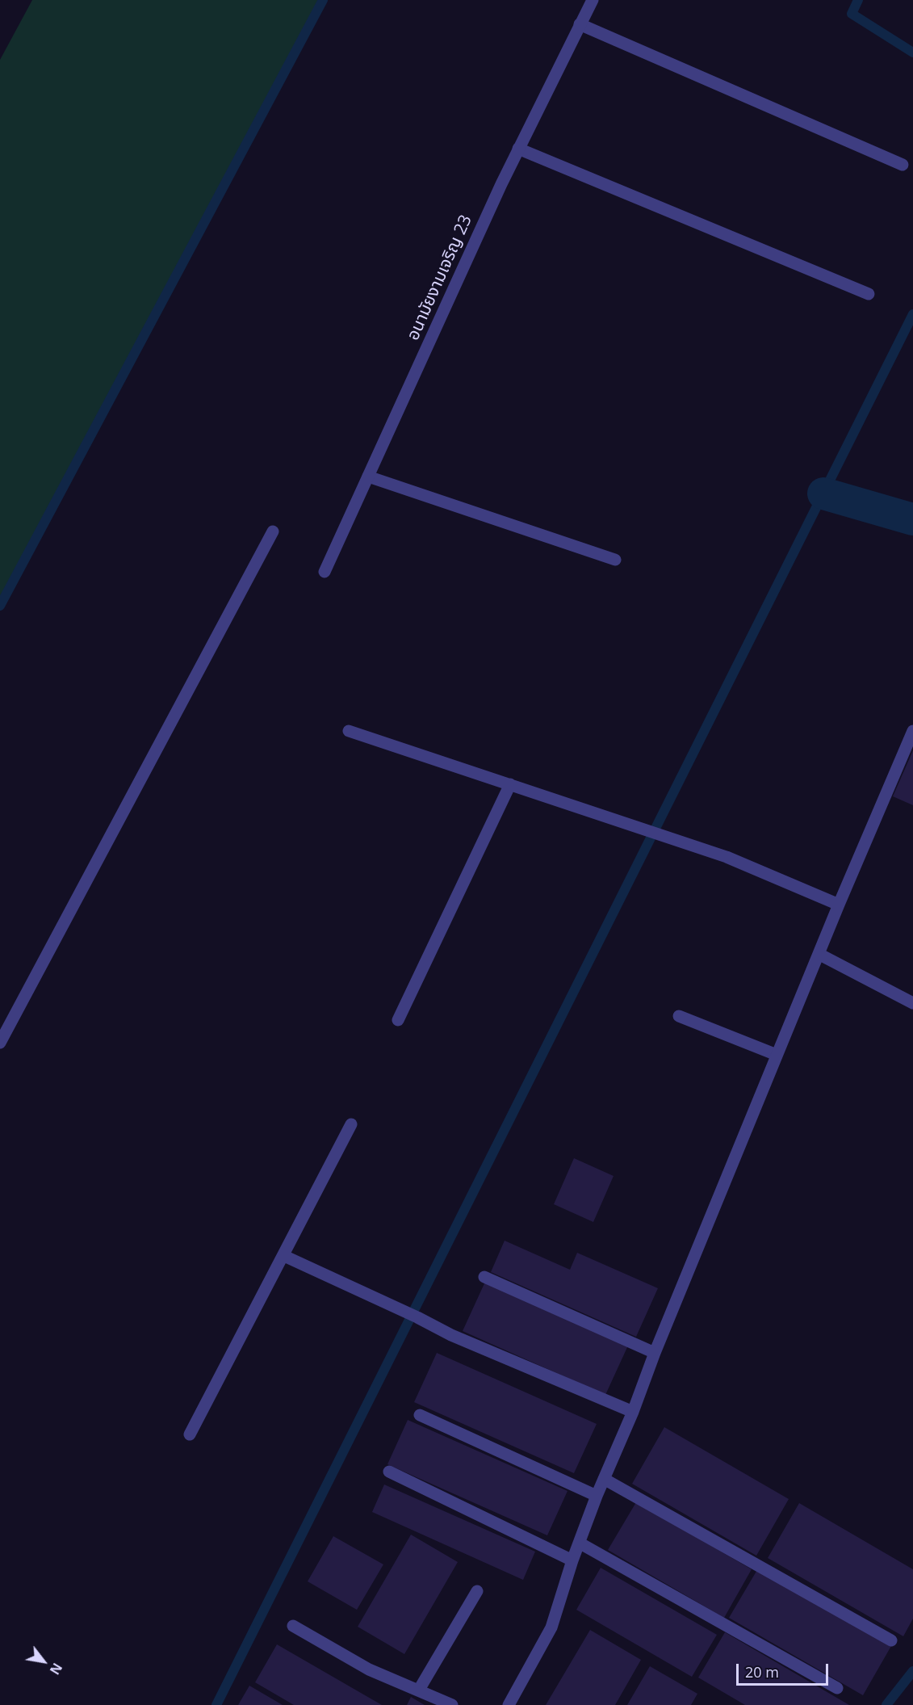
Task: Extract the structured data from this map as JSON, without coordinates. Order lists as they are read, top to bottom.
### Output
{
  "streets": {
    "street": ["อนามัยงามเจริญ 23"]
  },
  "scale_bar": "20 m",
  "north": "bottom right"
}
